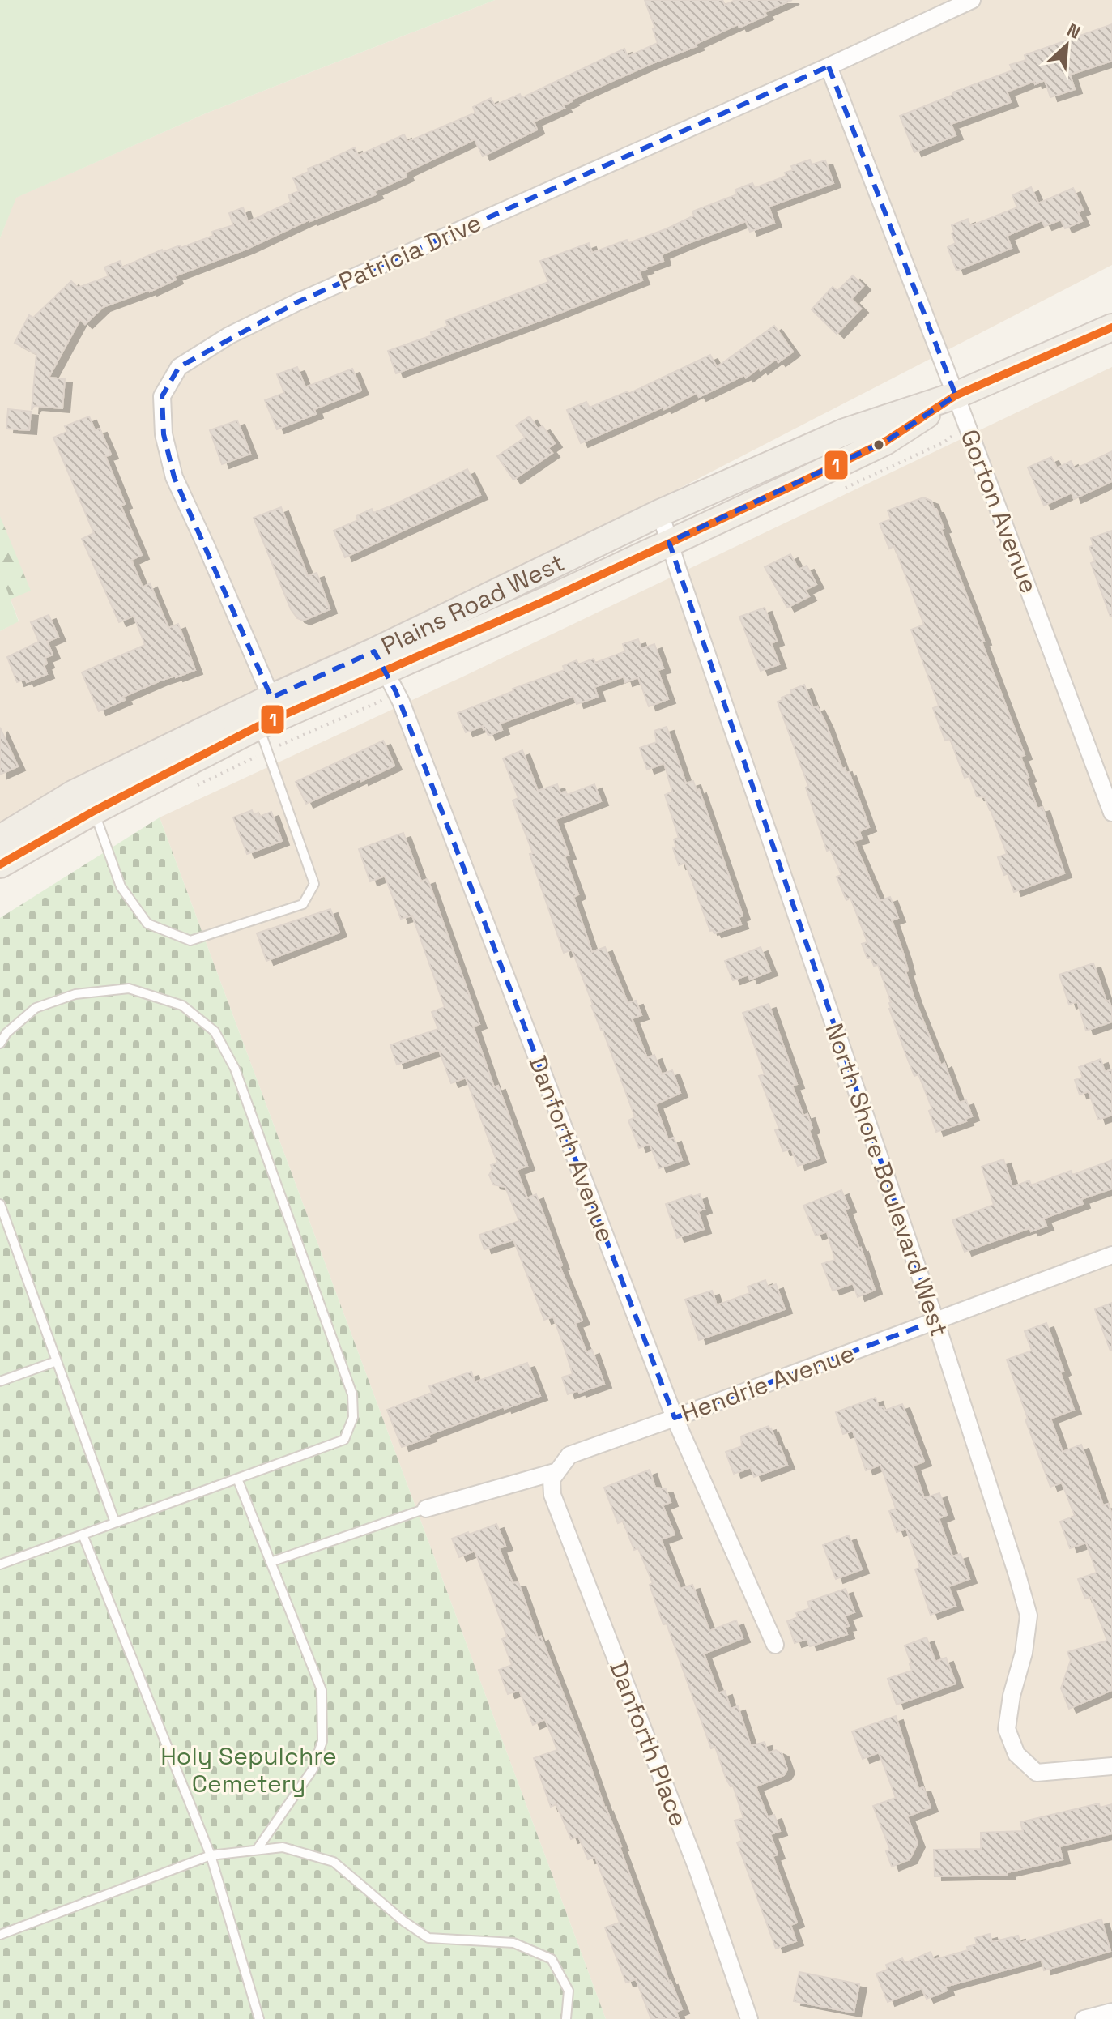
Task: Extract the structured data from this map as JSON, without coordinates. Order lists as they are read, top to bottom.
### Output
{
  "streets": {
    "main road": ["Plains Road West"],
    "street": [
      "Patricia Drive",
      "Gorton Avenue",
      "Danforth Avenue",
      "North Shore Boulevard West",
      "Hendrie Avenue",
      "Danforth Place"
    ]
  },
  "crossings": [
    ["Patricia Drive", "Gorton Avenue"],
    ["Patricia Drive", "Plains Road West"],
    ["Gorton Avenue", "Plains Road West"],
    ["Plains Road West", "Danforth Avenue"],
    ["Plains Road West", "North Shore Boulevard West"],
    ["Danforth Avenue", "Hendrie Avenue"],
    ["North Shore Boulevard West", "Hendrie Avenue"],
    ["Hendrie Avenue", "Danforth Place"]
  ],
  "parks": ["Holy Sepulchre Cemetery"],
  "lines": ["transit line 1"],
  "north": "top right"
}
